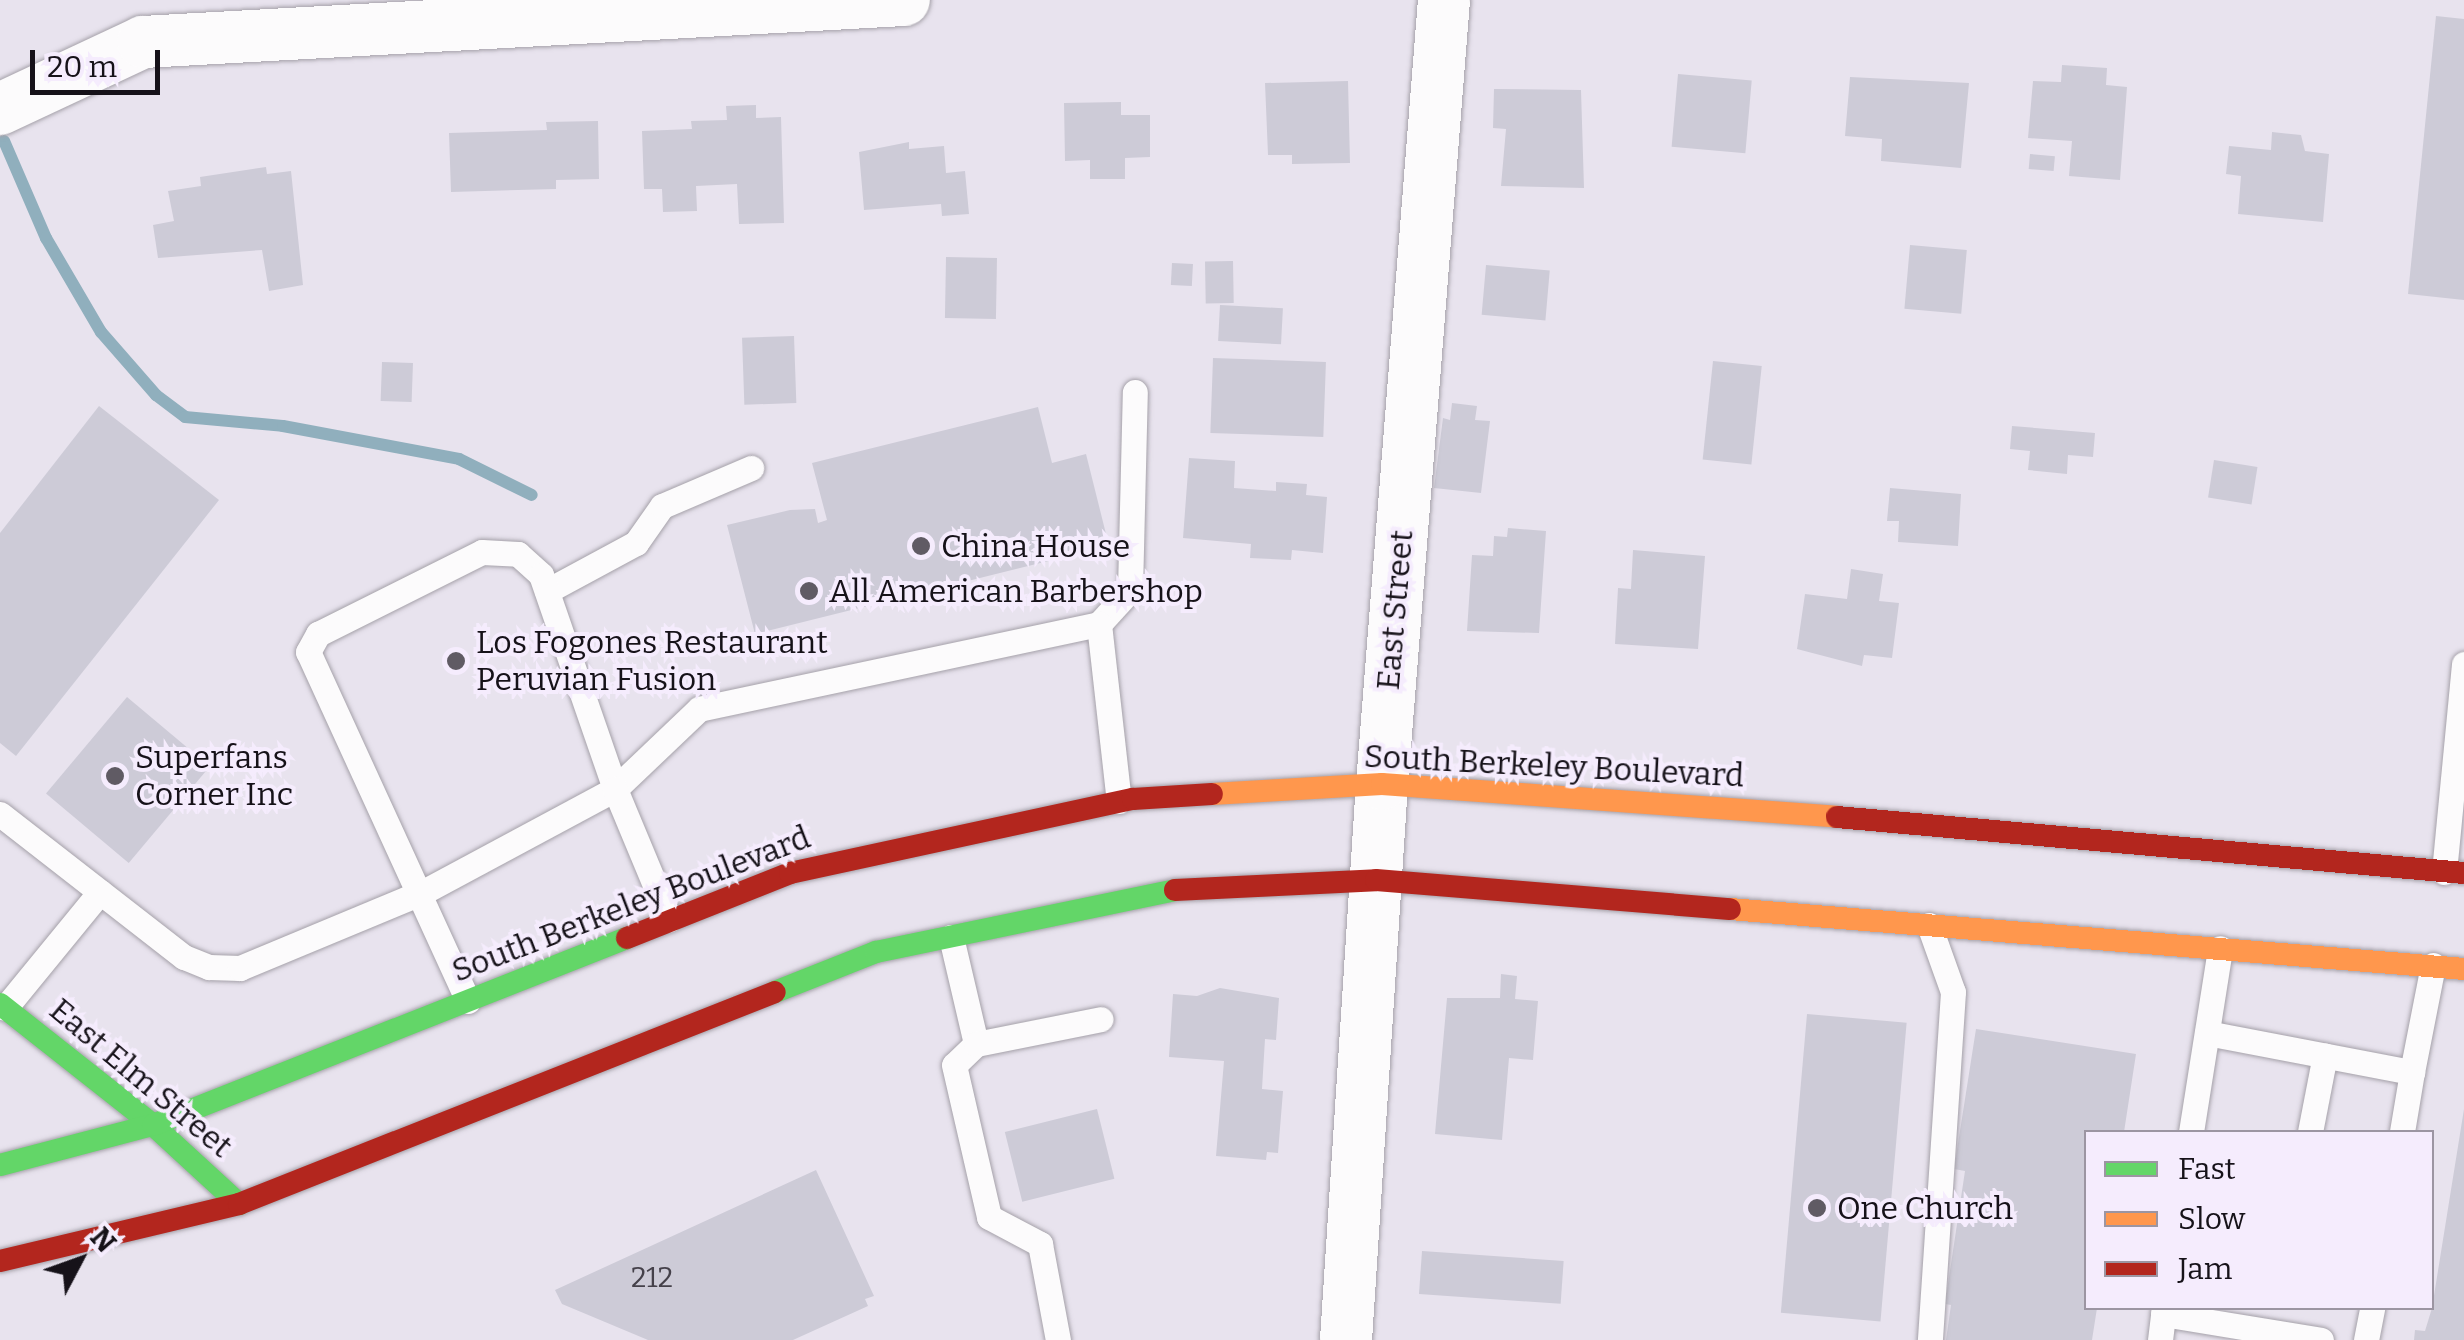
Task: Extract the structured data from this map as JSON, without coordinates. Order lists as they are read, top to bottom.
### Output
{
  "streets": {
    "street": ["East Street", "South Berkeley Boulevard", "East Elm Street"]
  },
  "crossings": [
    ["East Street", "South Berkeley Boulevard"],
    ["South Berkeley Boulevard", "East Elm Street"]
  ],
  "places": [
    "China House",
    "All American Barbershop",
    "Los Fogones Restaurant Peruvian Fusion",
    "Superfans Corner Inc",
    "One Church"
  ],
  "house_numbers": ["212"],
  "legend": ["Fast", "Slow", "Jam"],
  "scale_bar": "20 m",
  "north": "top right"
}
